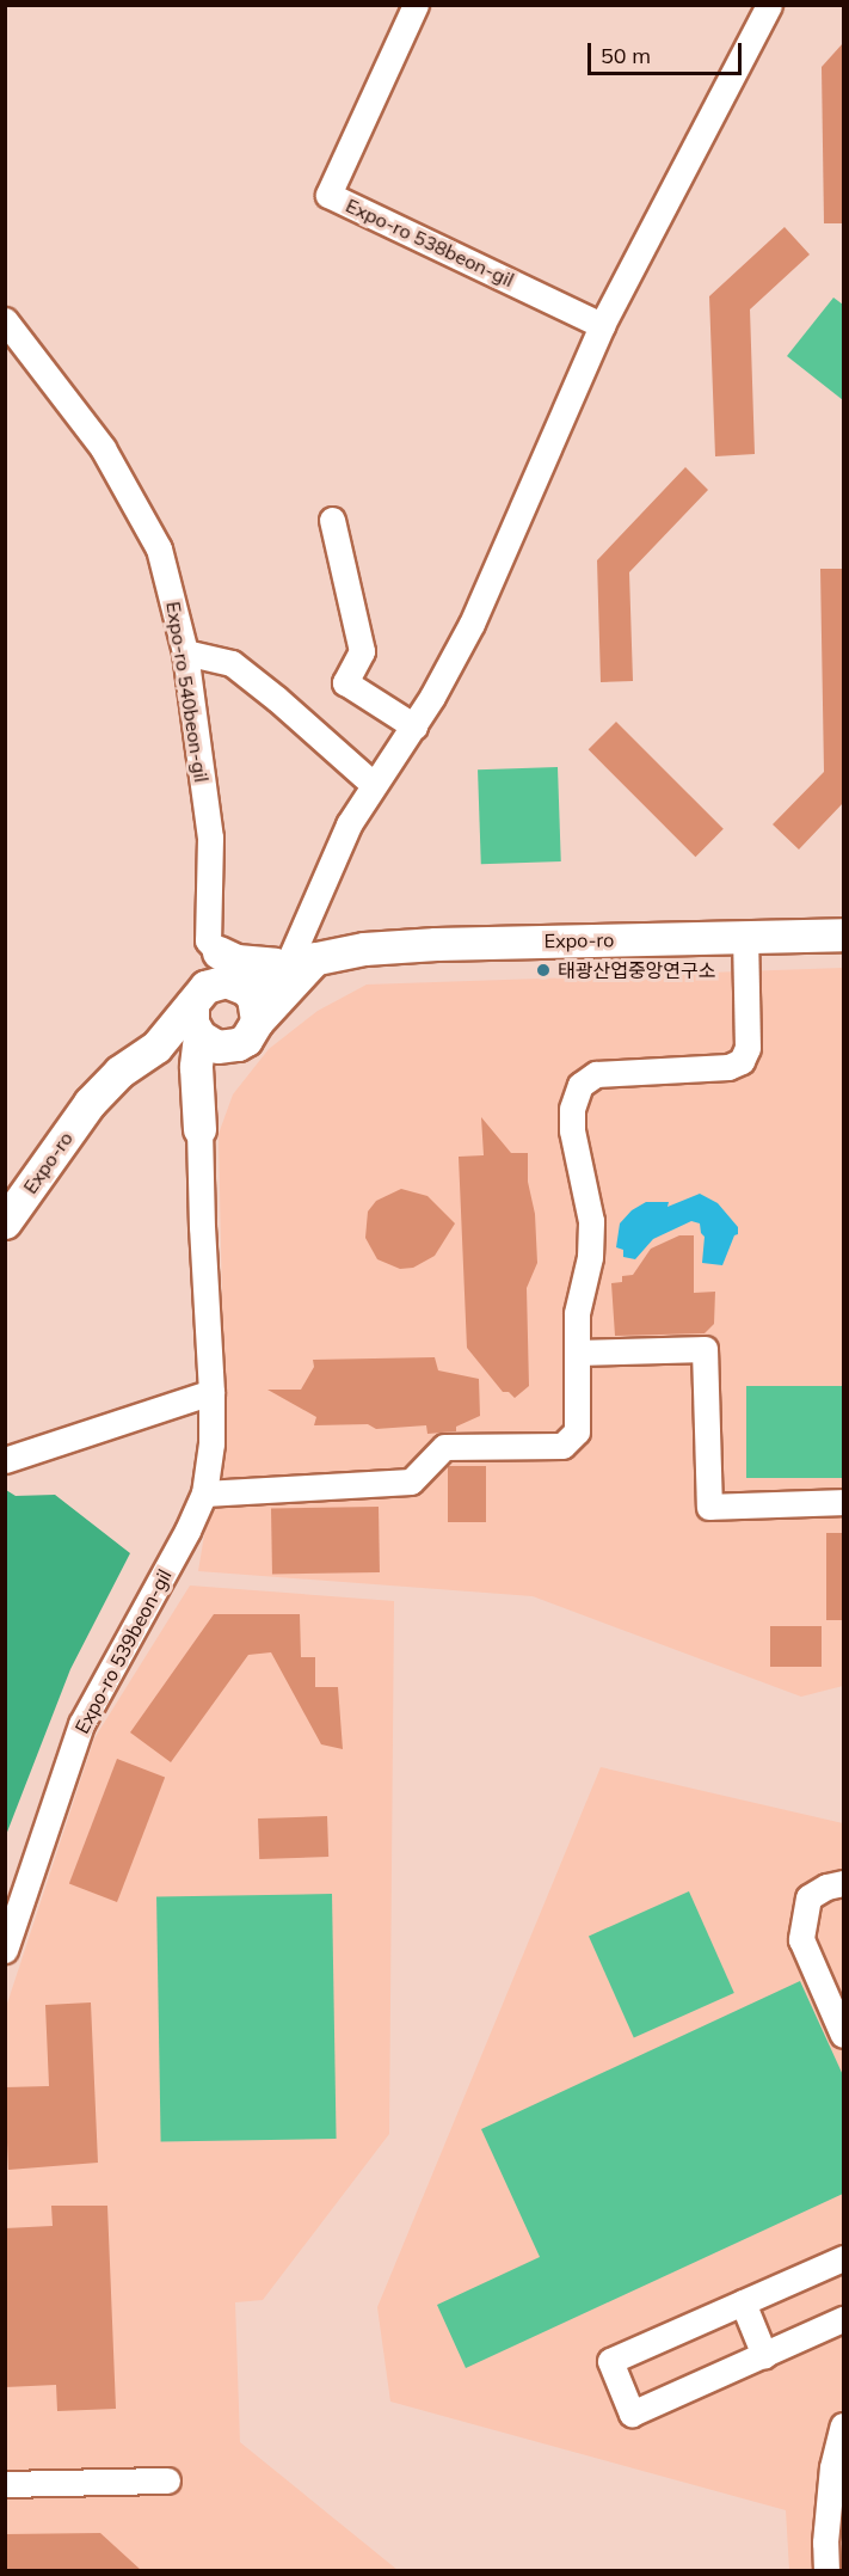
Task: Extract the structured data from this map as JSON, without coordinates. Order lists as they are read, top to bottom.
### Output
{
  "streets": {
    "main road": ["Expo-ro"],
    "street": ["Expo-ro 538beon-gil", "Expo-ro 540beon-gil", "Expo-ro 539beon-gil"]
  },
  "crossings": [
    ["Expo-ro 540beon-gil", "Expo-ro"]
  ],
  "places": ["태광산업중앙연구소"],
  "scale_bar": "50 m"
}
